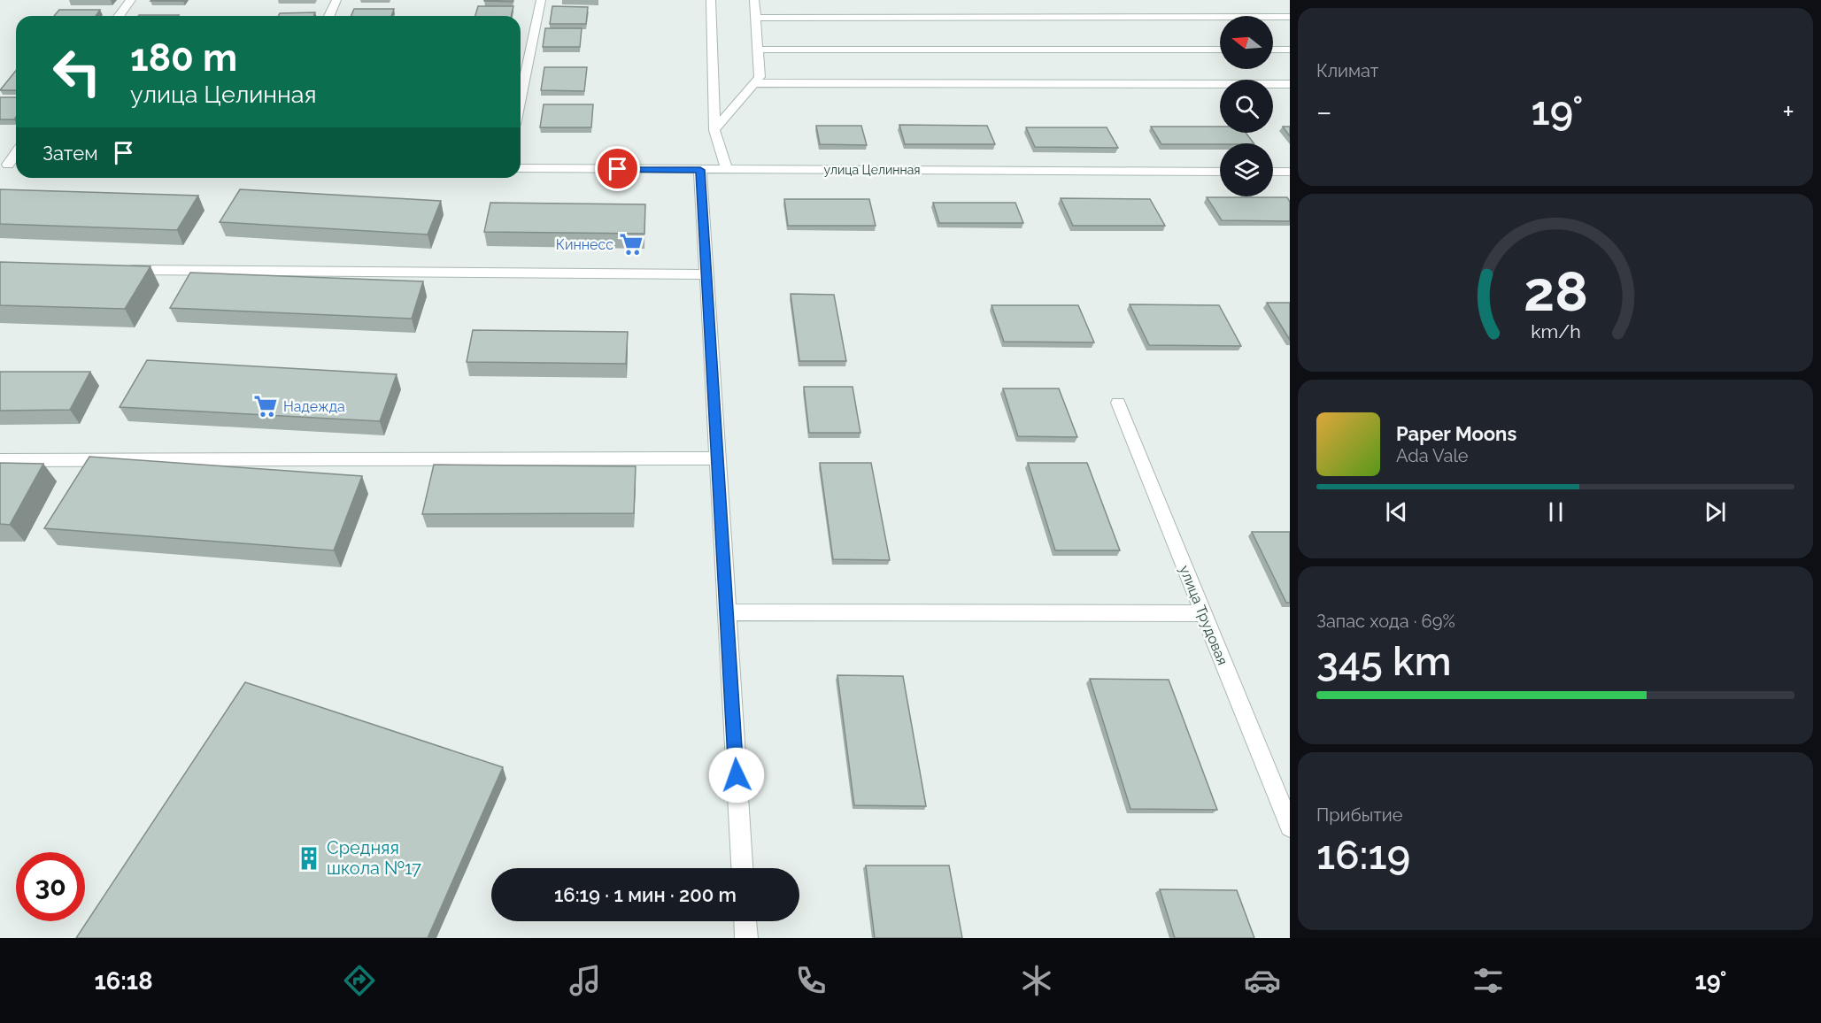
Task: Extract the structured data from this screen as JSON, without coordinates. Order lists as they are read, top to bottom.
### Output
{
  "streets": {
    "street": ["улица Целинная", "улица Трудовая"]
  },
  "places": {
    "supermarket": ["Киннесс", "Надежда"],
    "building": ["Средняя школа №17"]
  },
  "north": "left",
  "page": {
    "tile": [
      "Климат",
      ["Запас хода · 69%", "345 km"],
      ["Прибытие", "16:19"]
    ],
    "turn": ["180 m", "улица Целинная"],
    "heat": ["−", "19°", "+"],
    "then": "Затем",
    "song": ["Paper Moons", "Ada Vale"],
    "limit": "30",
    "trip": "16:19 · 1 мин · 200 m",
    "tabs": ["16:18", "19°"],
    "gauge": ["28", "km/h"]
  }
}
